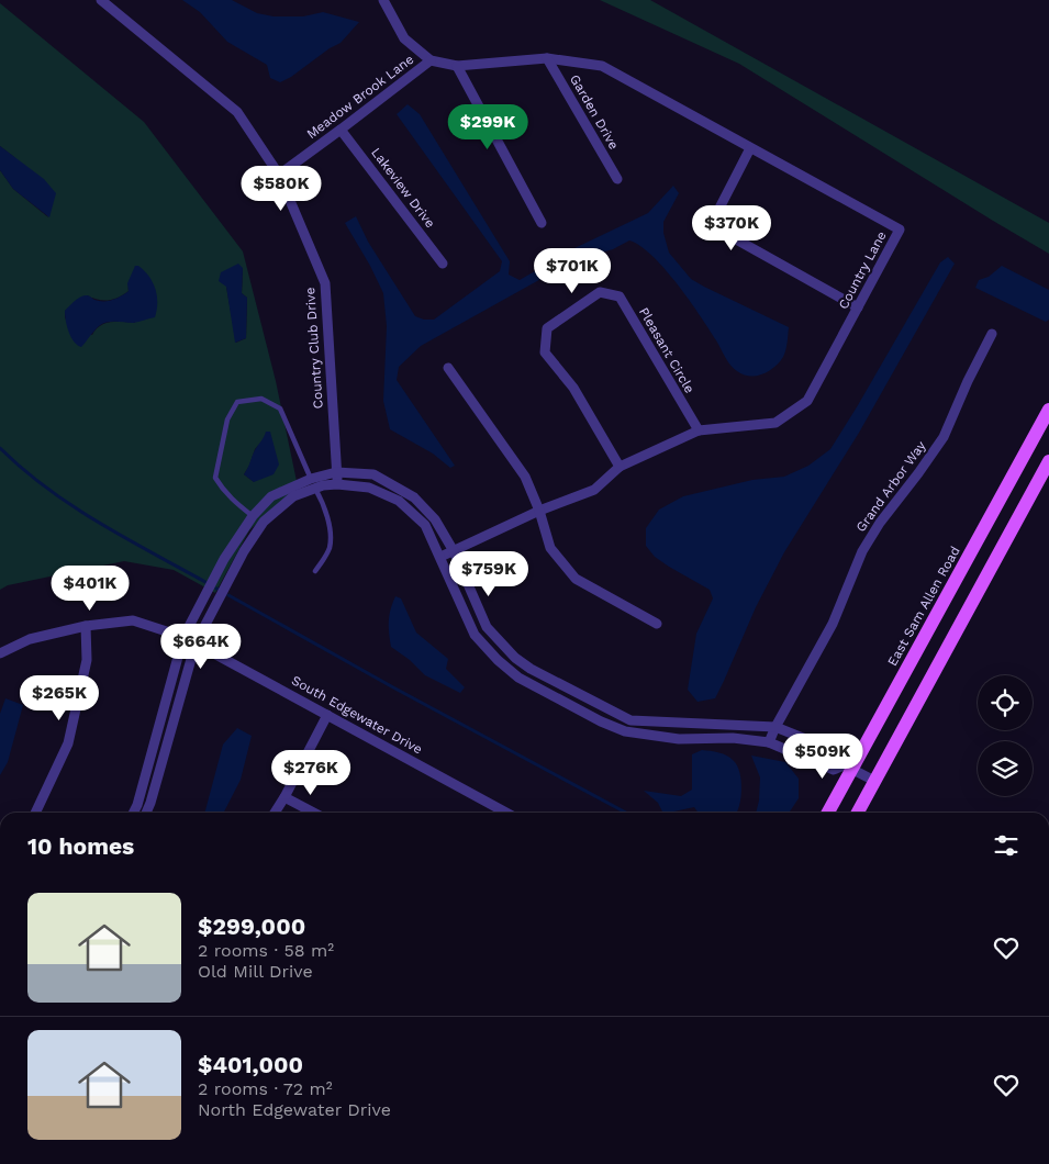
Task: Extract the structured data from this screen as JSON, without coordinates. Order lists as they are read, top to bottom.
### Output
{
  "streets": {
    "main road": ["East Sam Allen Road"],
    "street": [
      "Meadow Brook Lane",
      "Garden Drive",
      "Lakeview Drive",
      "Country Lane",
      "Country Club Drive",
      "Pleasant Circle",
      "Grand Arbor Way",
      "South Edgewater Drive"
    ]
  },
  "crossings": [
    ["Meadow Brook Lane", "Lakeview Drive"],
    ["Meadow Brook Lane", "Country Lane"],
    ["Meadow Brook Lane", "Country Club Drive"],
    ["Garden Drive", "Country Lane"],
    ["Country Lane", "Pleasant Circle"]
  ],
  "page": {
    "price": [
      "$299K",
      "$580K",
      "$370K",
      "$701K",
      "$759K",
      "$401K",
      "$664K",
      "$265K",
      "$509K",
      "$276K"
    ],
    "heading": "10 homes",
    "list": [
      {
        "name": "$299,000",
        "note": "2 rooms · 58 m² · Old Mill Drive"
      },
      {
        "name": "$401,000",
        "note": "2 rooms · 72 m² · North Edgewater Drive"
      }
    ]
  }
}
